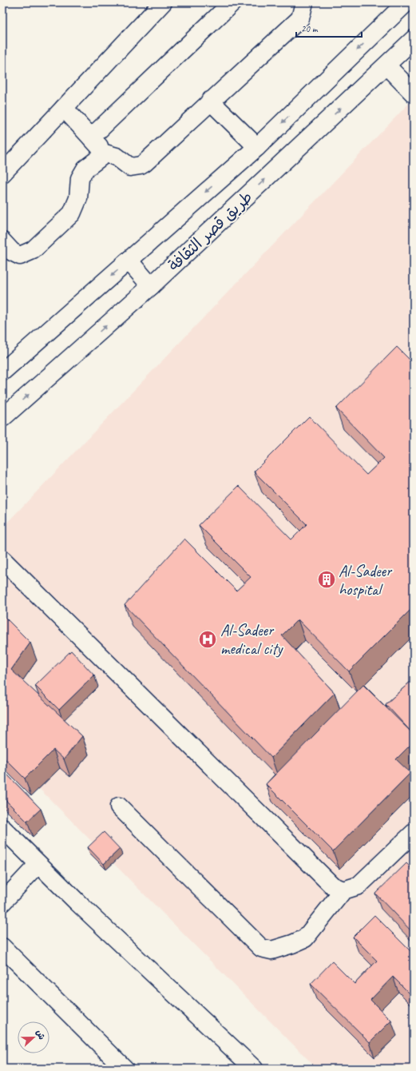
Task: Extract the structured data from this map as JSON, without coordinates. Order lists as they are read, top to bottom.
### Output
{
  "streets": {
    "street": ["طريق قصر الثقافة"]
  },
  "places": {
    "building": ["Al-Sadeer hospital"],
    "hospital": ["Al-Sadeer medical city"]
  },
  "scale_bar": "20 m",
  "north": "right"
}
